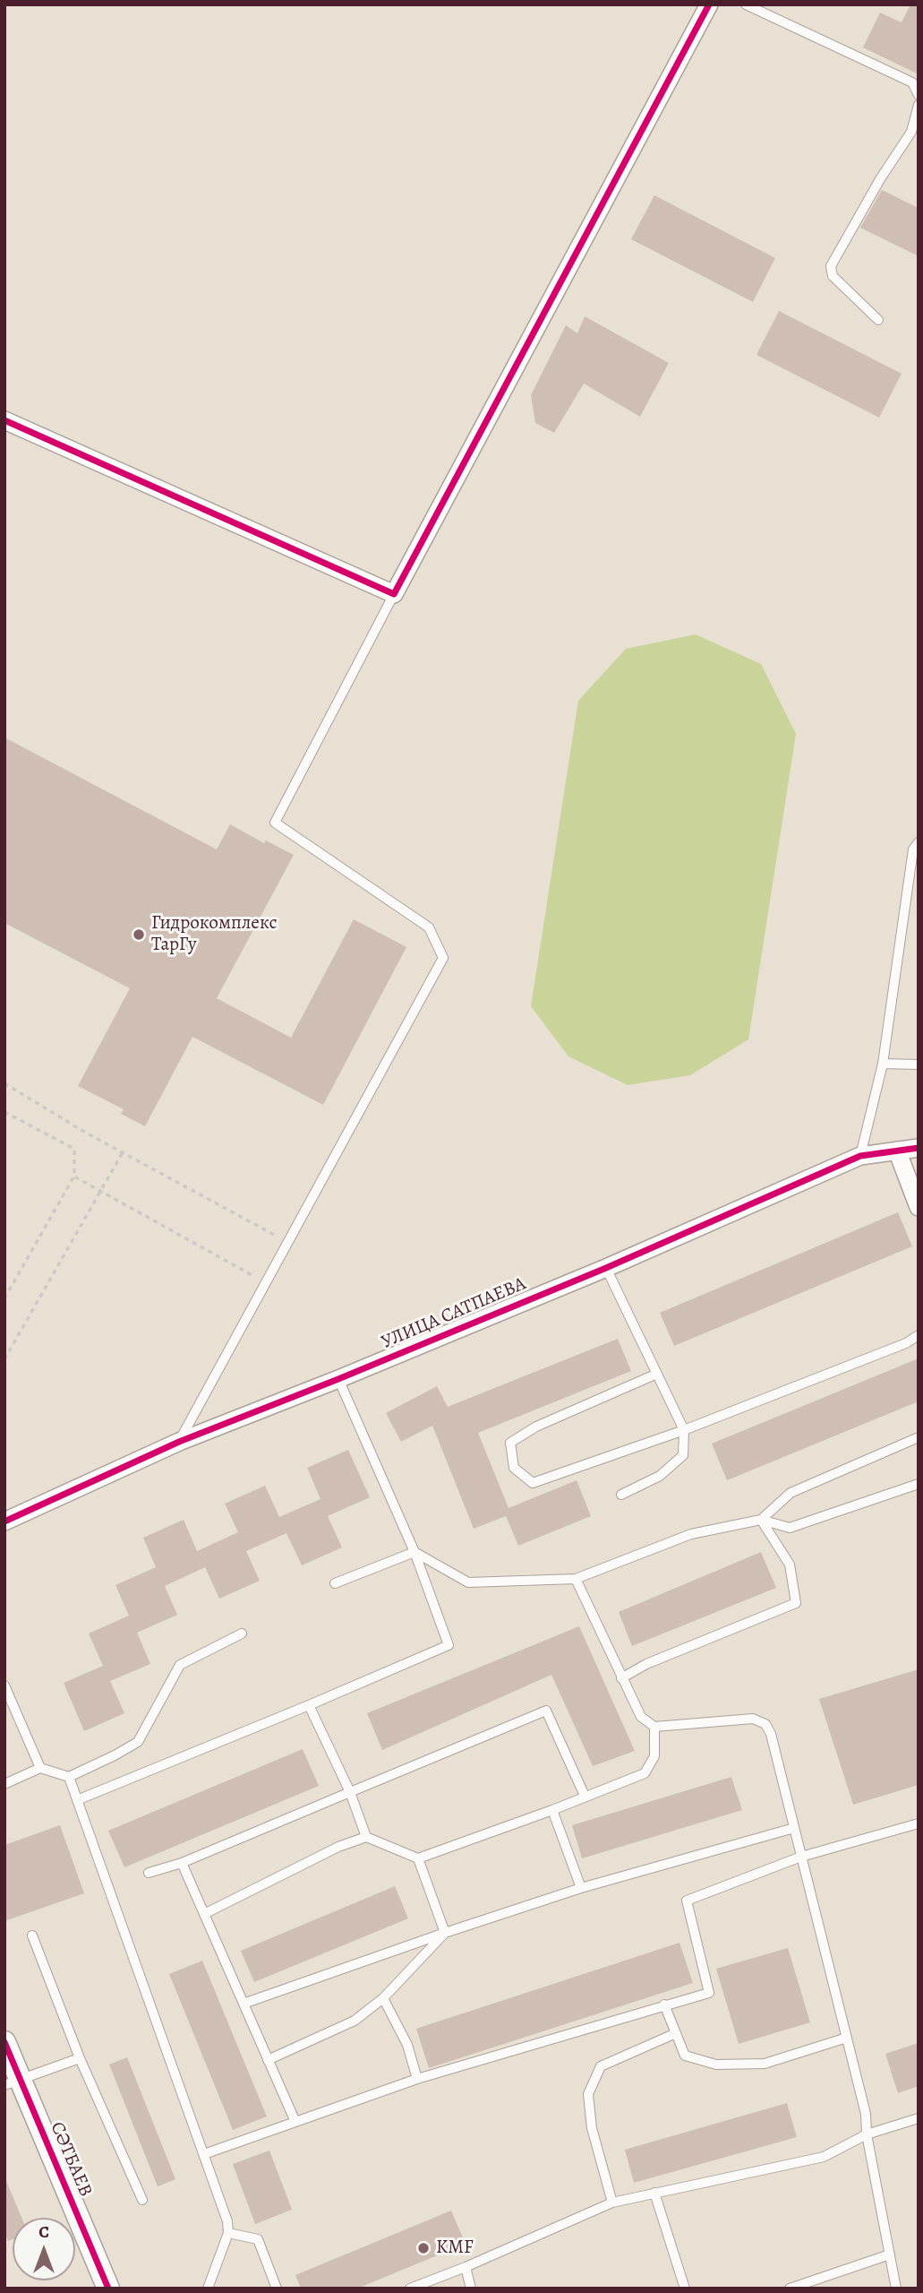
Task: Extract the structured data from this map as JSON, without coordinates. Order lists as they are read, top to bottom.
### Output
{
  "streets": {
    "street": ["УЛИЦА САТПАЕВА", "СӘТБАЕВ"]
  },
  "places": ["Гидрокомплекс ТарГу", "KMF"],
  "north": "top"
}
